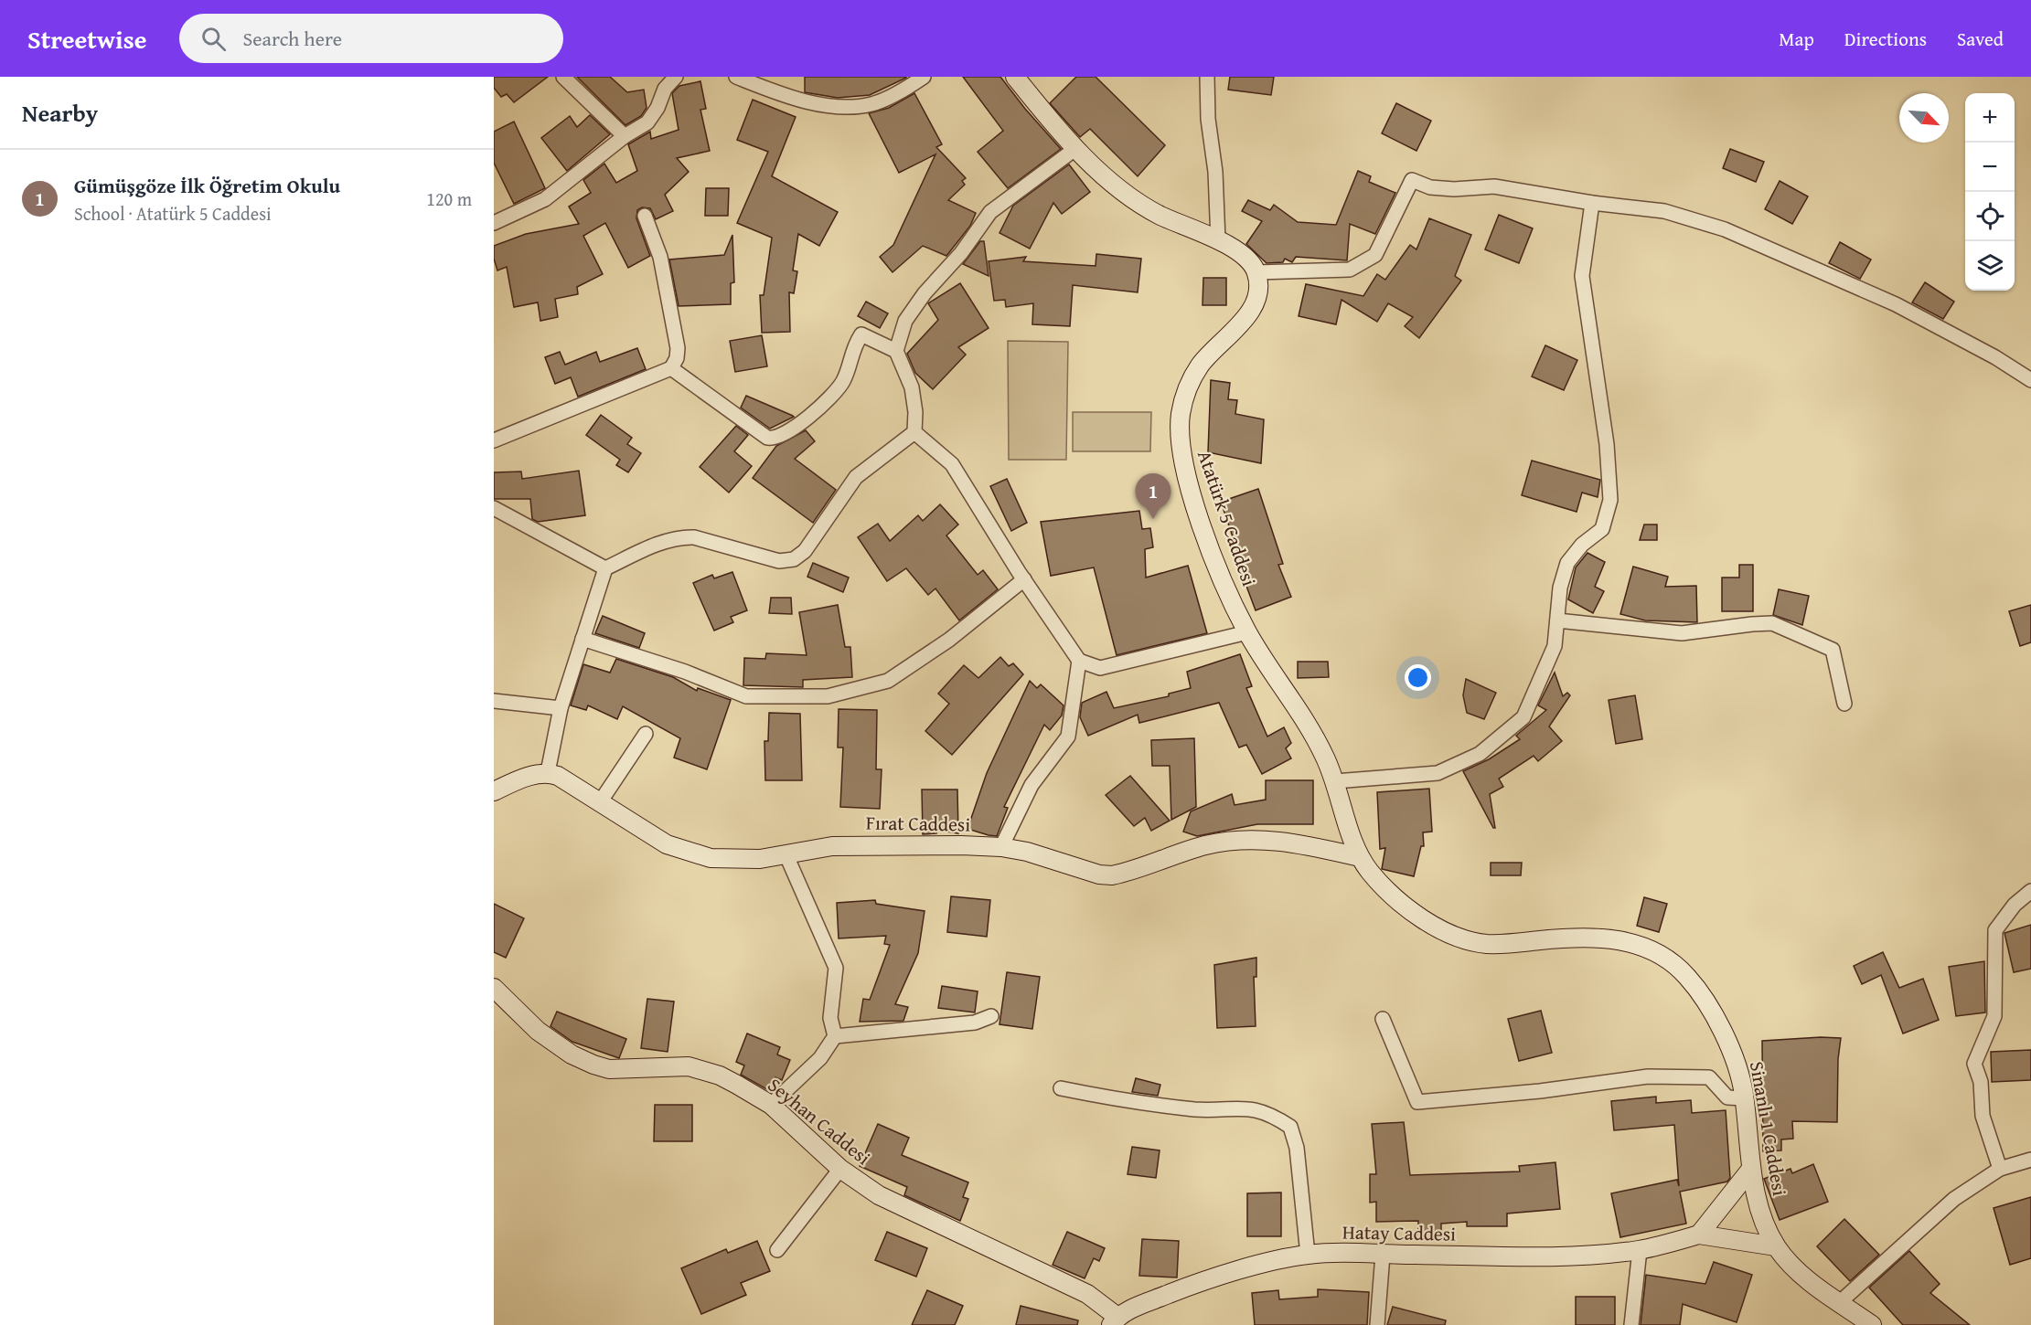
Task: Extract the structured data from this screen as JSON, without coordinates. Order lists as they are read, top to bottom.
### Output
{
  "streets": {
    "street": [
      "Atatürk 5 Caddesi",
      "Fırat Caddesi",
      "Seyhan Caddesi",
      "Sinanlı 1 Caddesi",
      "Hatay Caddesi"
    ]
  },
  "crossings": [
    ["Atatürk 5 Caddesi", "Fırat Caddesi"],
    ["Atatürk 5 Caddesi", "Sinanlı 1 Caddesi"],
    ["Fırat Caddesi", "Sinanlı 1 Caddesi"],
    ["Seyhan Caddesi", "Hatay Caddesi"],
    ["Sinanlı 1 Caddesi", "Hatay Caddesi"]
  ],
  "north": "bottom right",
  "page": {
    "header": "Streetwise",
    "search": "Search here",
    "nav": ["Map", "Directions", "Saved"],
    "heading": "Nearby",
    "map_buttons": ["+", "−"],
    "list": [
      {
        "mark": "1",
        "name": "Gümüşgöze İlk Öğretim Okulu",
        "note": "School · Atatürk 5 Caddesi",
        "value": "120 m"
      }
    ],
    "pins": "1"
  }
}
